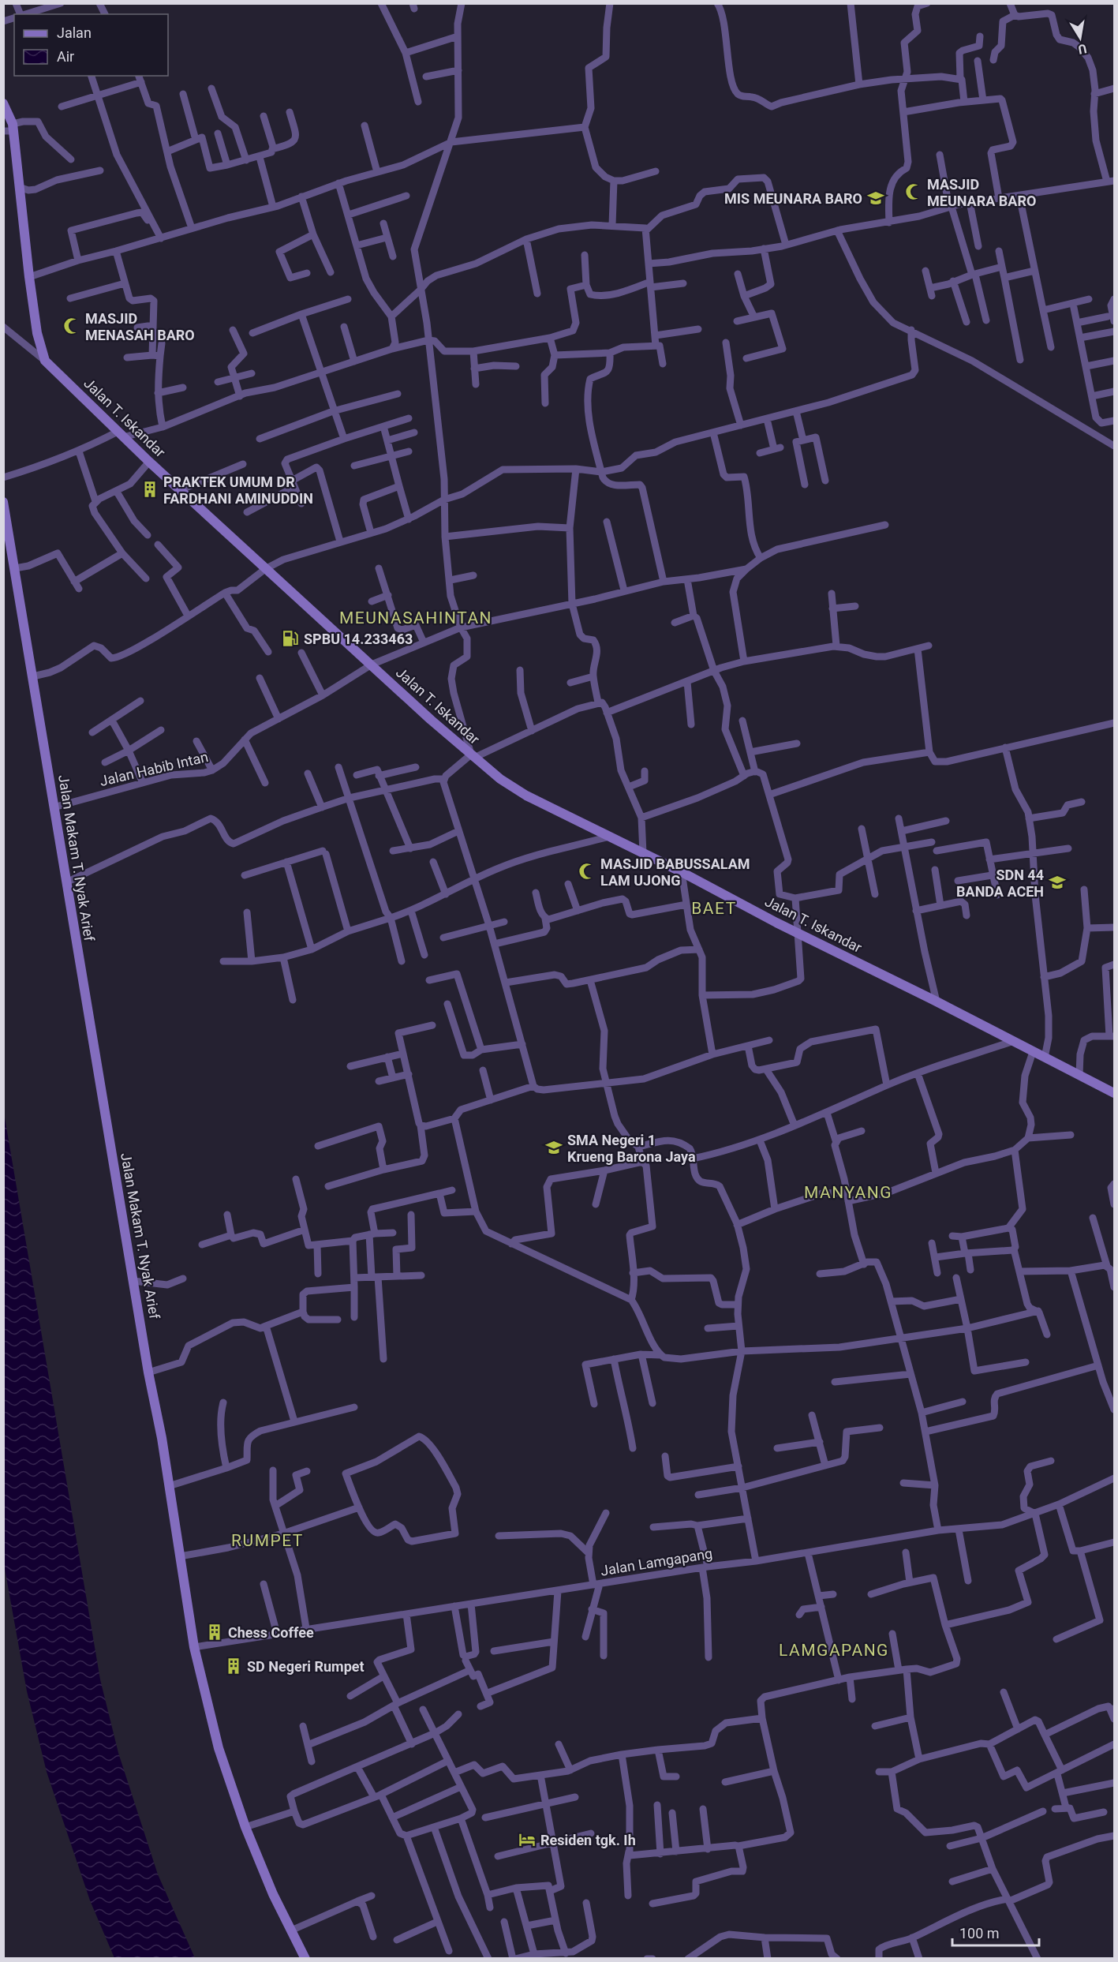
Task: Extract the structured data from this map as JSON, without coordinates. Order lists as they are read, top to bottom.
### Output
{
  "streets": {
    "street": [
      "Jalan T. Iskandar",
      "Jalan Habib Intan",
      "Jalan Makam T. Nyak Arief",
      "Jalan Lamgapang"
    ]
  },
  "crossings": [
    ["Jalan T. Iskandar", "Jalan Habib Intan"],
    ["Jalan Habib Intan", "Jalan Makam T. Nyak Arief"],
    ["Jalan Makam T. Nyak Arief", "Jalan Lamgapang"]
  ],
  "districts": [
    "MEUNASAHINTAN",
    "BAET",
    "MANYANG",
    "RUMPET",
    "LAMGAPANG"
  ],
  "places": {
    "mosque": ["MASJID MEUNARA BARO", "MASJID MENASAH BARO", "MASJID BABUSSALAM LAM UJONG"],
    "school or university": ["MIS MEUNARA BARO", "SDN 44 BANDA ACEH", "SMA Negeri 1 Krueng Barona Jaya"],
    "building": ["PRAKTEK UMUM DR FARDHANI AMINUDDIN", "Chess Coffee", "SD Negeri Rumpet"],
    "fuel station": ["SPBU 14.233463"],
    "hotel": ["Residen tgk. Ih"]
  },
  "legend": ["Jalan", "Air"],
  "scale_bar": "100 m",
  "north": "bottom"
}
